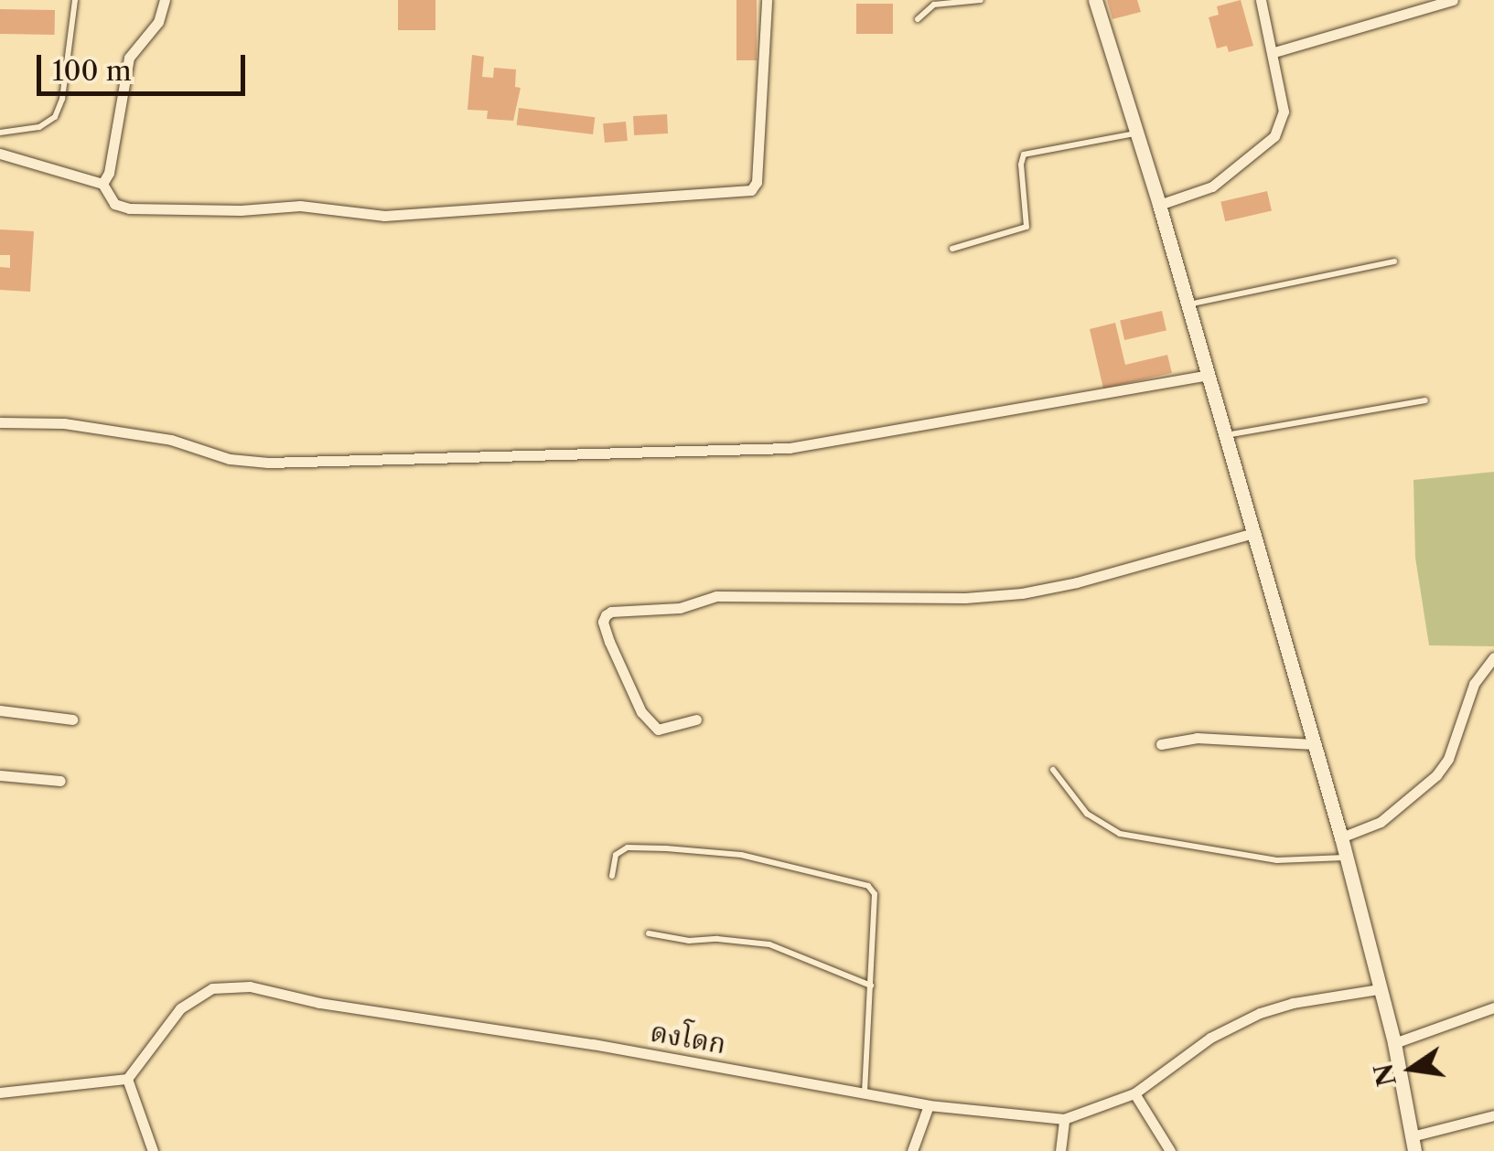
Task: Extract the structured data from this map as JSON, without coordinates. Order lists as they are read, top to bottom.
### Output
{
  "streets": {
    "street": ["ดงโดก"]
  },
  "scale_bar": "100 m",
  "north": "left"
}
